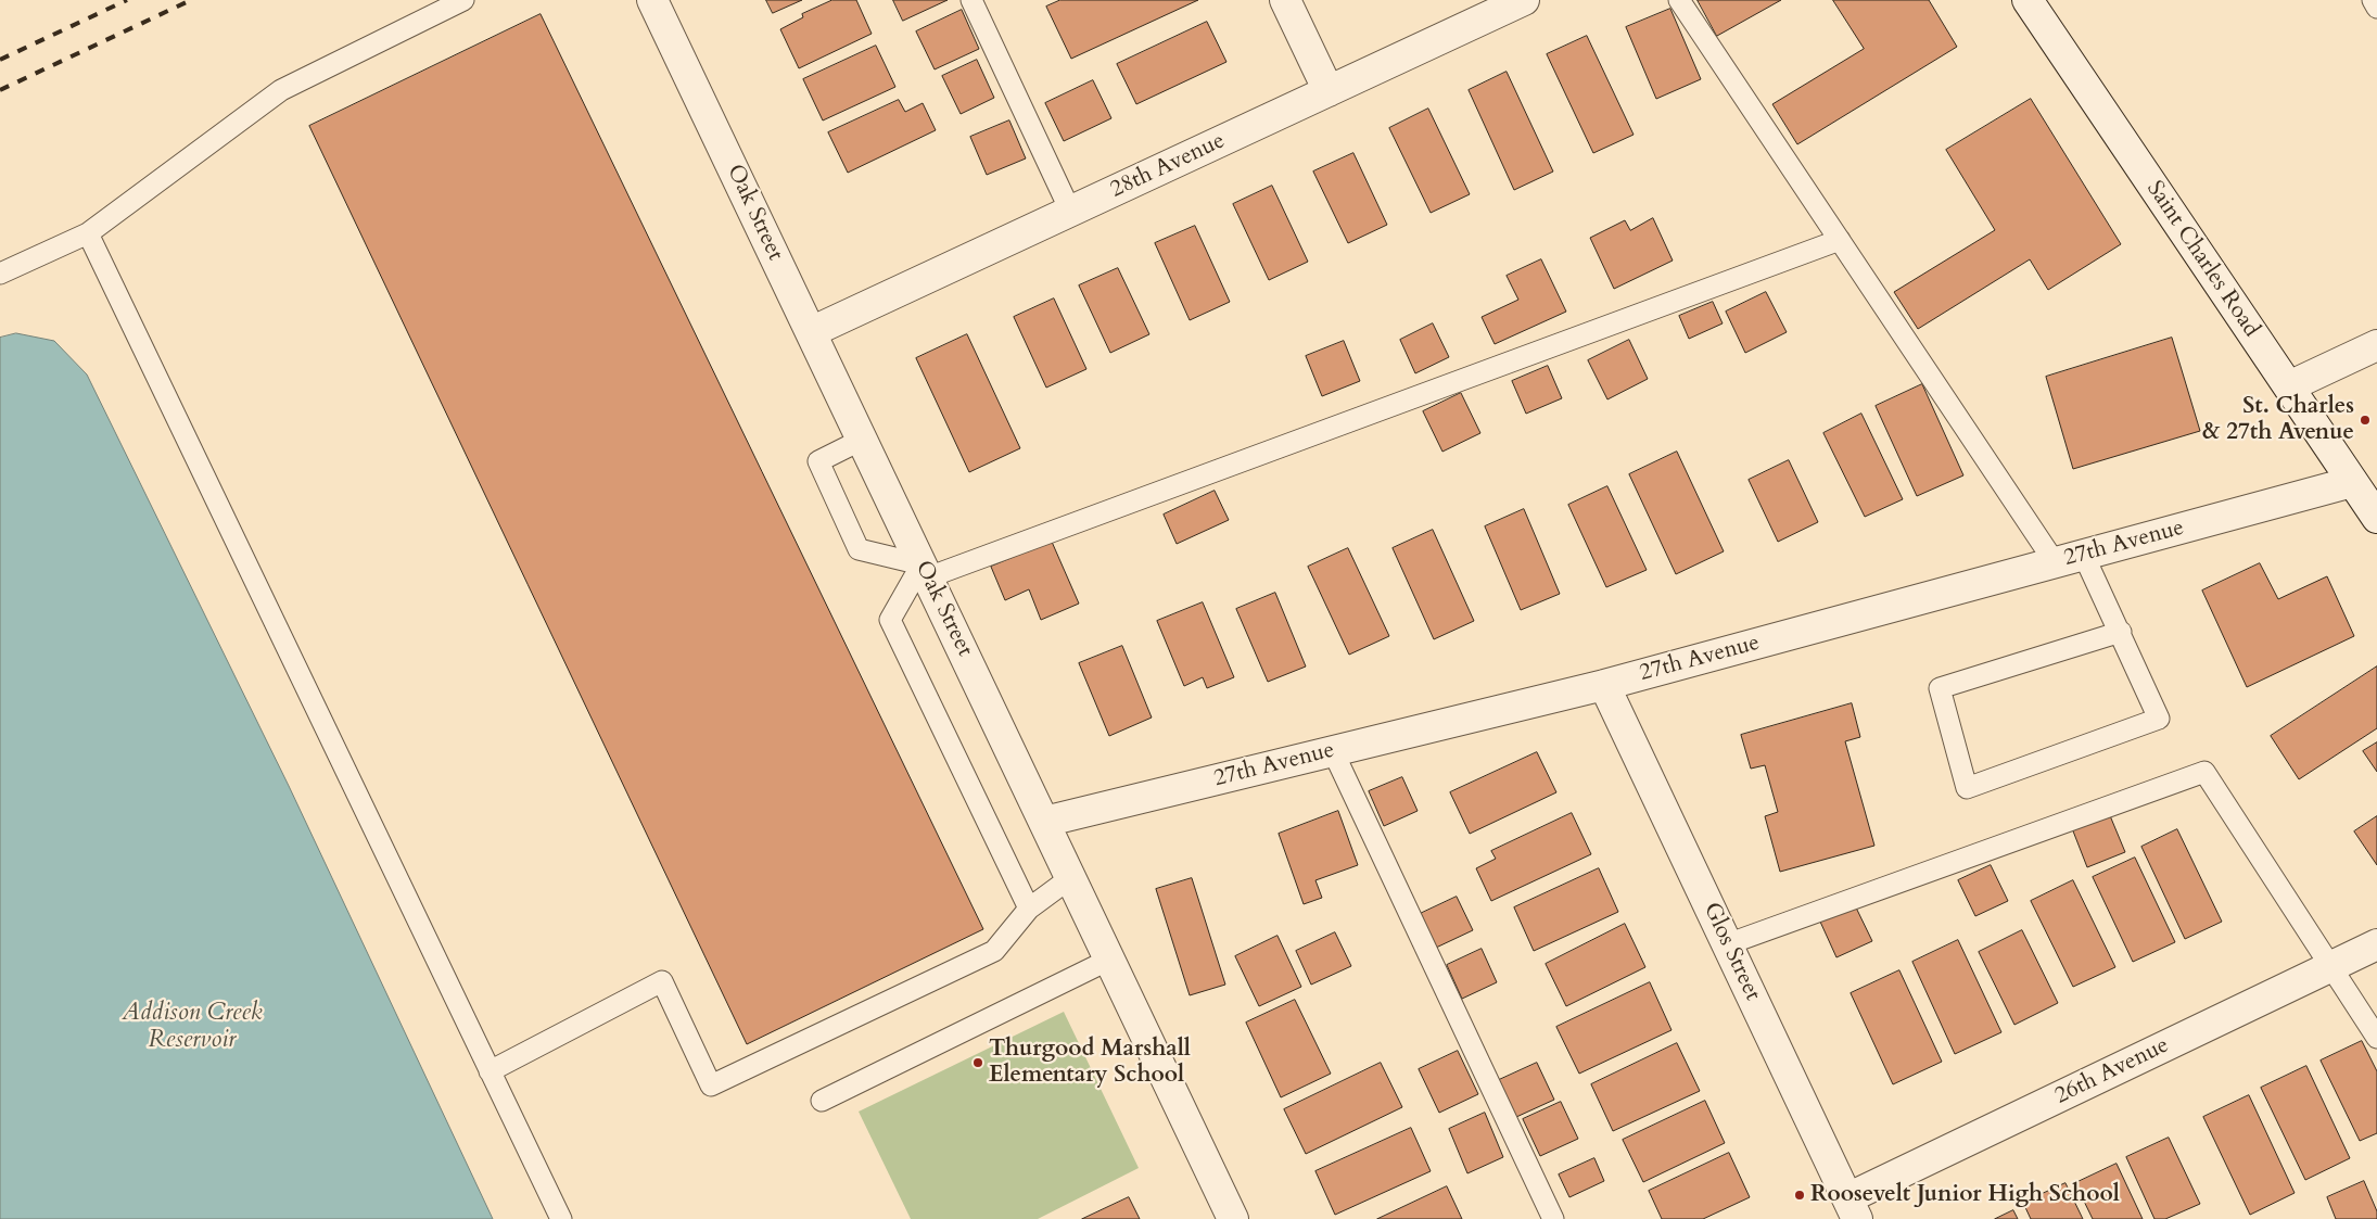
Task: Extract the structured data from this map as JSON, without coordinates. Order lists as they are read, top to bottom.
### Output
{
  "streets": {
    "street": [
      "28th Avenue",
      "Oak Street",
      "Saint Charles Road",
      "27th Avenue",
      "Glos Street",
      "26th Avenue"
    ]
  },
  "crossings": [
    ["28th Avenue", "Oak Street"],
    ["Oak Street", "27th Avenue"],
    ["Saint Charles Road", "27th Avenue"],
    ["27th Avenue", "Glos Street"],
    ["Glos Street", "26th Avenue"]
  ],
  "water": ["Addison Creek Reservoir"],
  "places": ["St. Charles & 27th Avenue", "Thurgood Marshall Elementary School", "Roosevelt Junior High School"]
}
